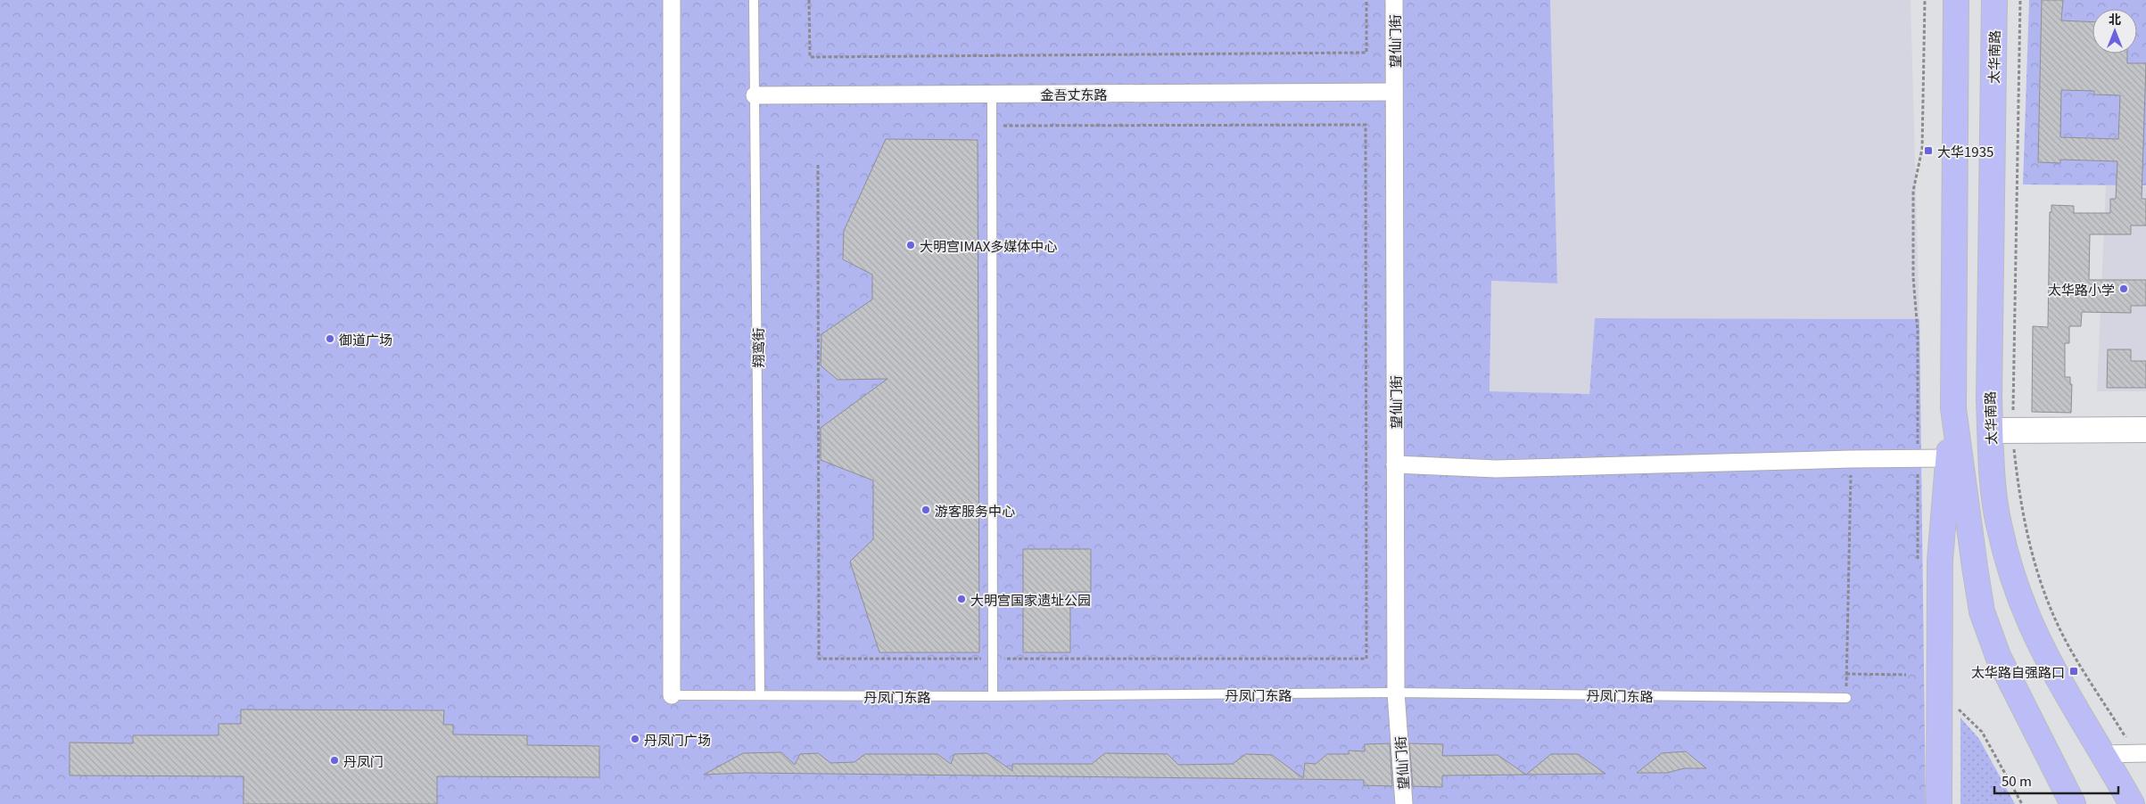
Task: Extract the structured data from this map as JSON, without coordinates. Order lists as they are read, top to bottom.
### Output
{
  "streets": {
    "main road": ["太华南路"],
    "street": ["望仙门街", "金吾丈东路"],
    "lane": ["翔鸾街", "丹凤门东路"]
  },
  "crossings": [
    ["望仙门街", "金吾丈东路"],
    ["望仙门街", "丹凤门东路"],
    ["金吾丈东路", "翔鸾街"],
    ["翔鸾街", "丹凤门东路"]
  ],
  "places": {
    "transit": ["大华1935", "太华路自强路口"],
    "other": [
      "大明宫IMAX多媒体中心",
      "太华路小学",
      "御道广场",
      "游客服务中心",
      "大明宫国家遗址公园",
      "丹凤门广场",
      "丹凤门"
    ]
  },
  "scale_bar": "50 m",
  "north": "top"
}
